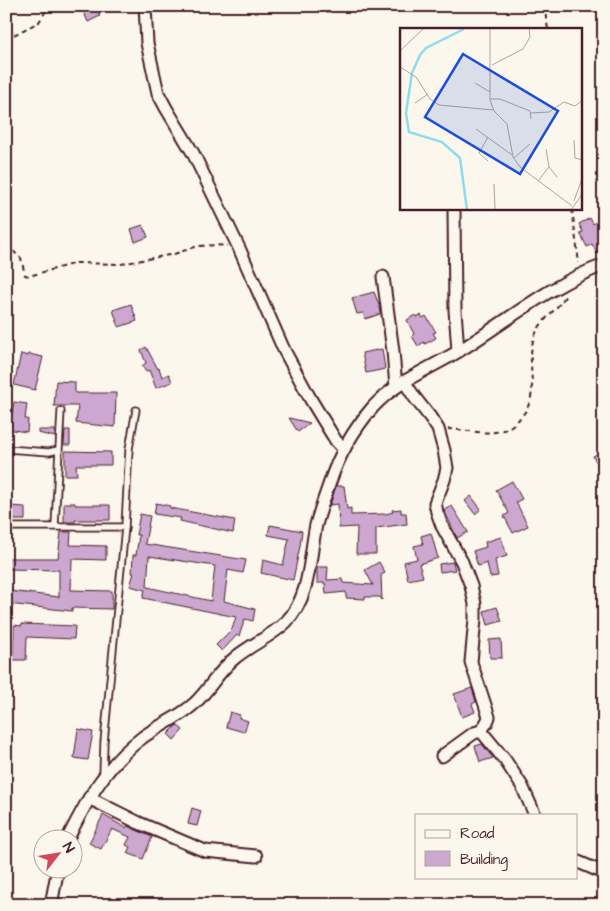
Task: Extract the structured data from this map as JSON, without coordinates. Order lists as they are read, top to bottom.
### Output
{
  "legend": ["Road", "Building"],
  "north": "top right"
}
